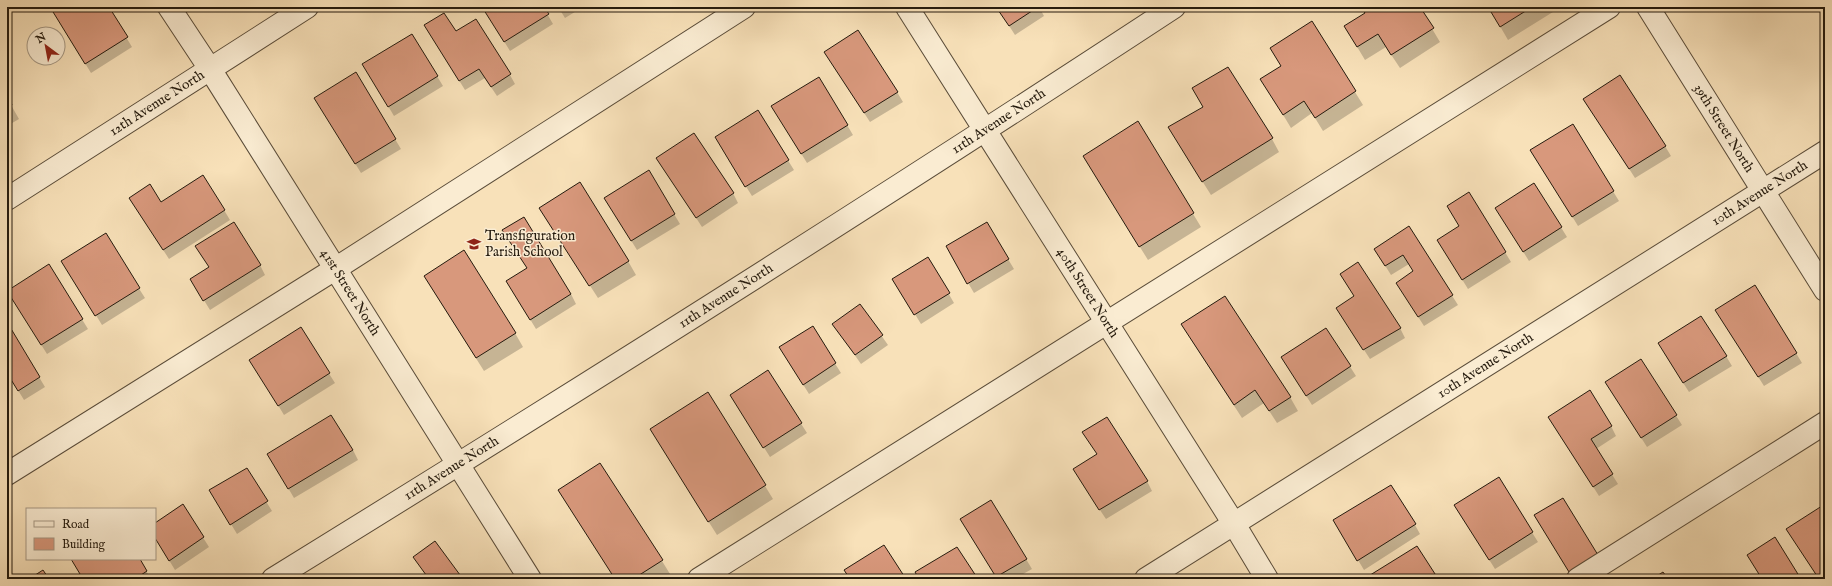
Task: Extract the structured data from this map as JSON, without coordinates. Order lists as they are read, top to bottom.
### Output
{
  "streets": {
    "street": [
      "12th Avenue North",
      "11th Avenue North",
      "39th Street North",
      "10th Avenue North",
      "41st Street North",
      "40th Street North"
    ]
  },
  "crossings": [
    ["12th Avenue North", "41st Street North"],
    ["11th Avenue North", "41st Street North"],
    ["11th Avenue North", "40th Street North"],
    ["39th Street North", "10th Avenue North"],
    ["10th Avenue North", "40th Street North"]
  ],
  "places": {
    "school or university": ["Transfiguration Parish School"]
  },
  "legend": ["Road", "Building"],
  "north": "top left"
}
